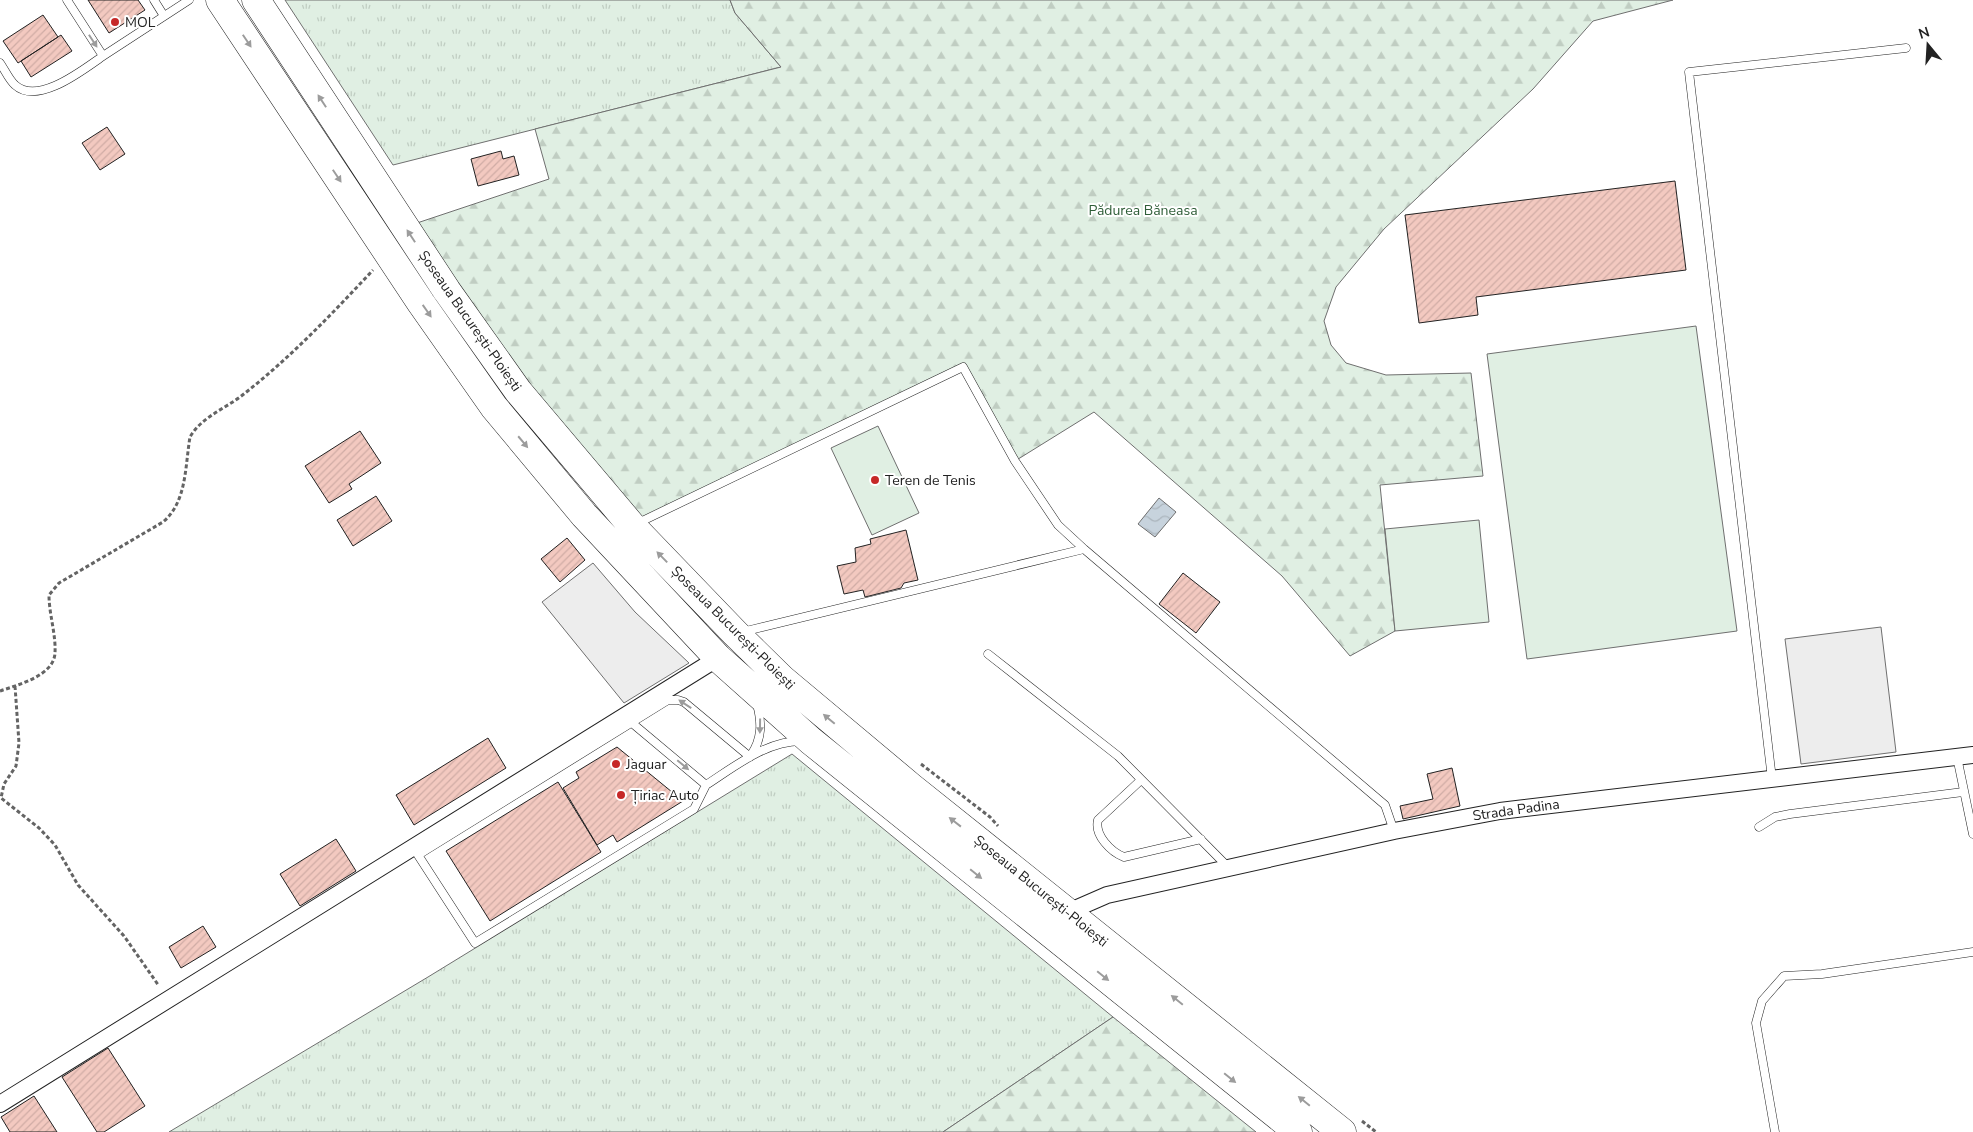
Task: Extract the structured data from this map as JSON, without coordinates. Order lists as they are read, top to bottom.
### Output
{
  "streets": {
    "highway": ["Șoseaua București-Ploiești"],
    "street": ["Strada Padina"]
  },
  "crossings": [
    ["Șoseaua București-Ploiești", "Strada Padina"]
  ],
  "parks": ["Pădurea Băneasa"],
  "places": [
    "MOL",
    "Teren de Tenis",
    "Jaguar",
    "Țiriac Auto"
  ],
  "north": "top"
}
